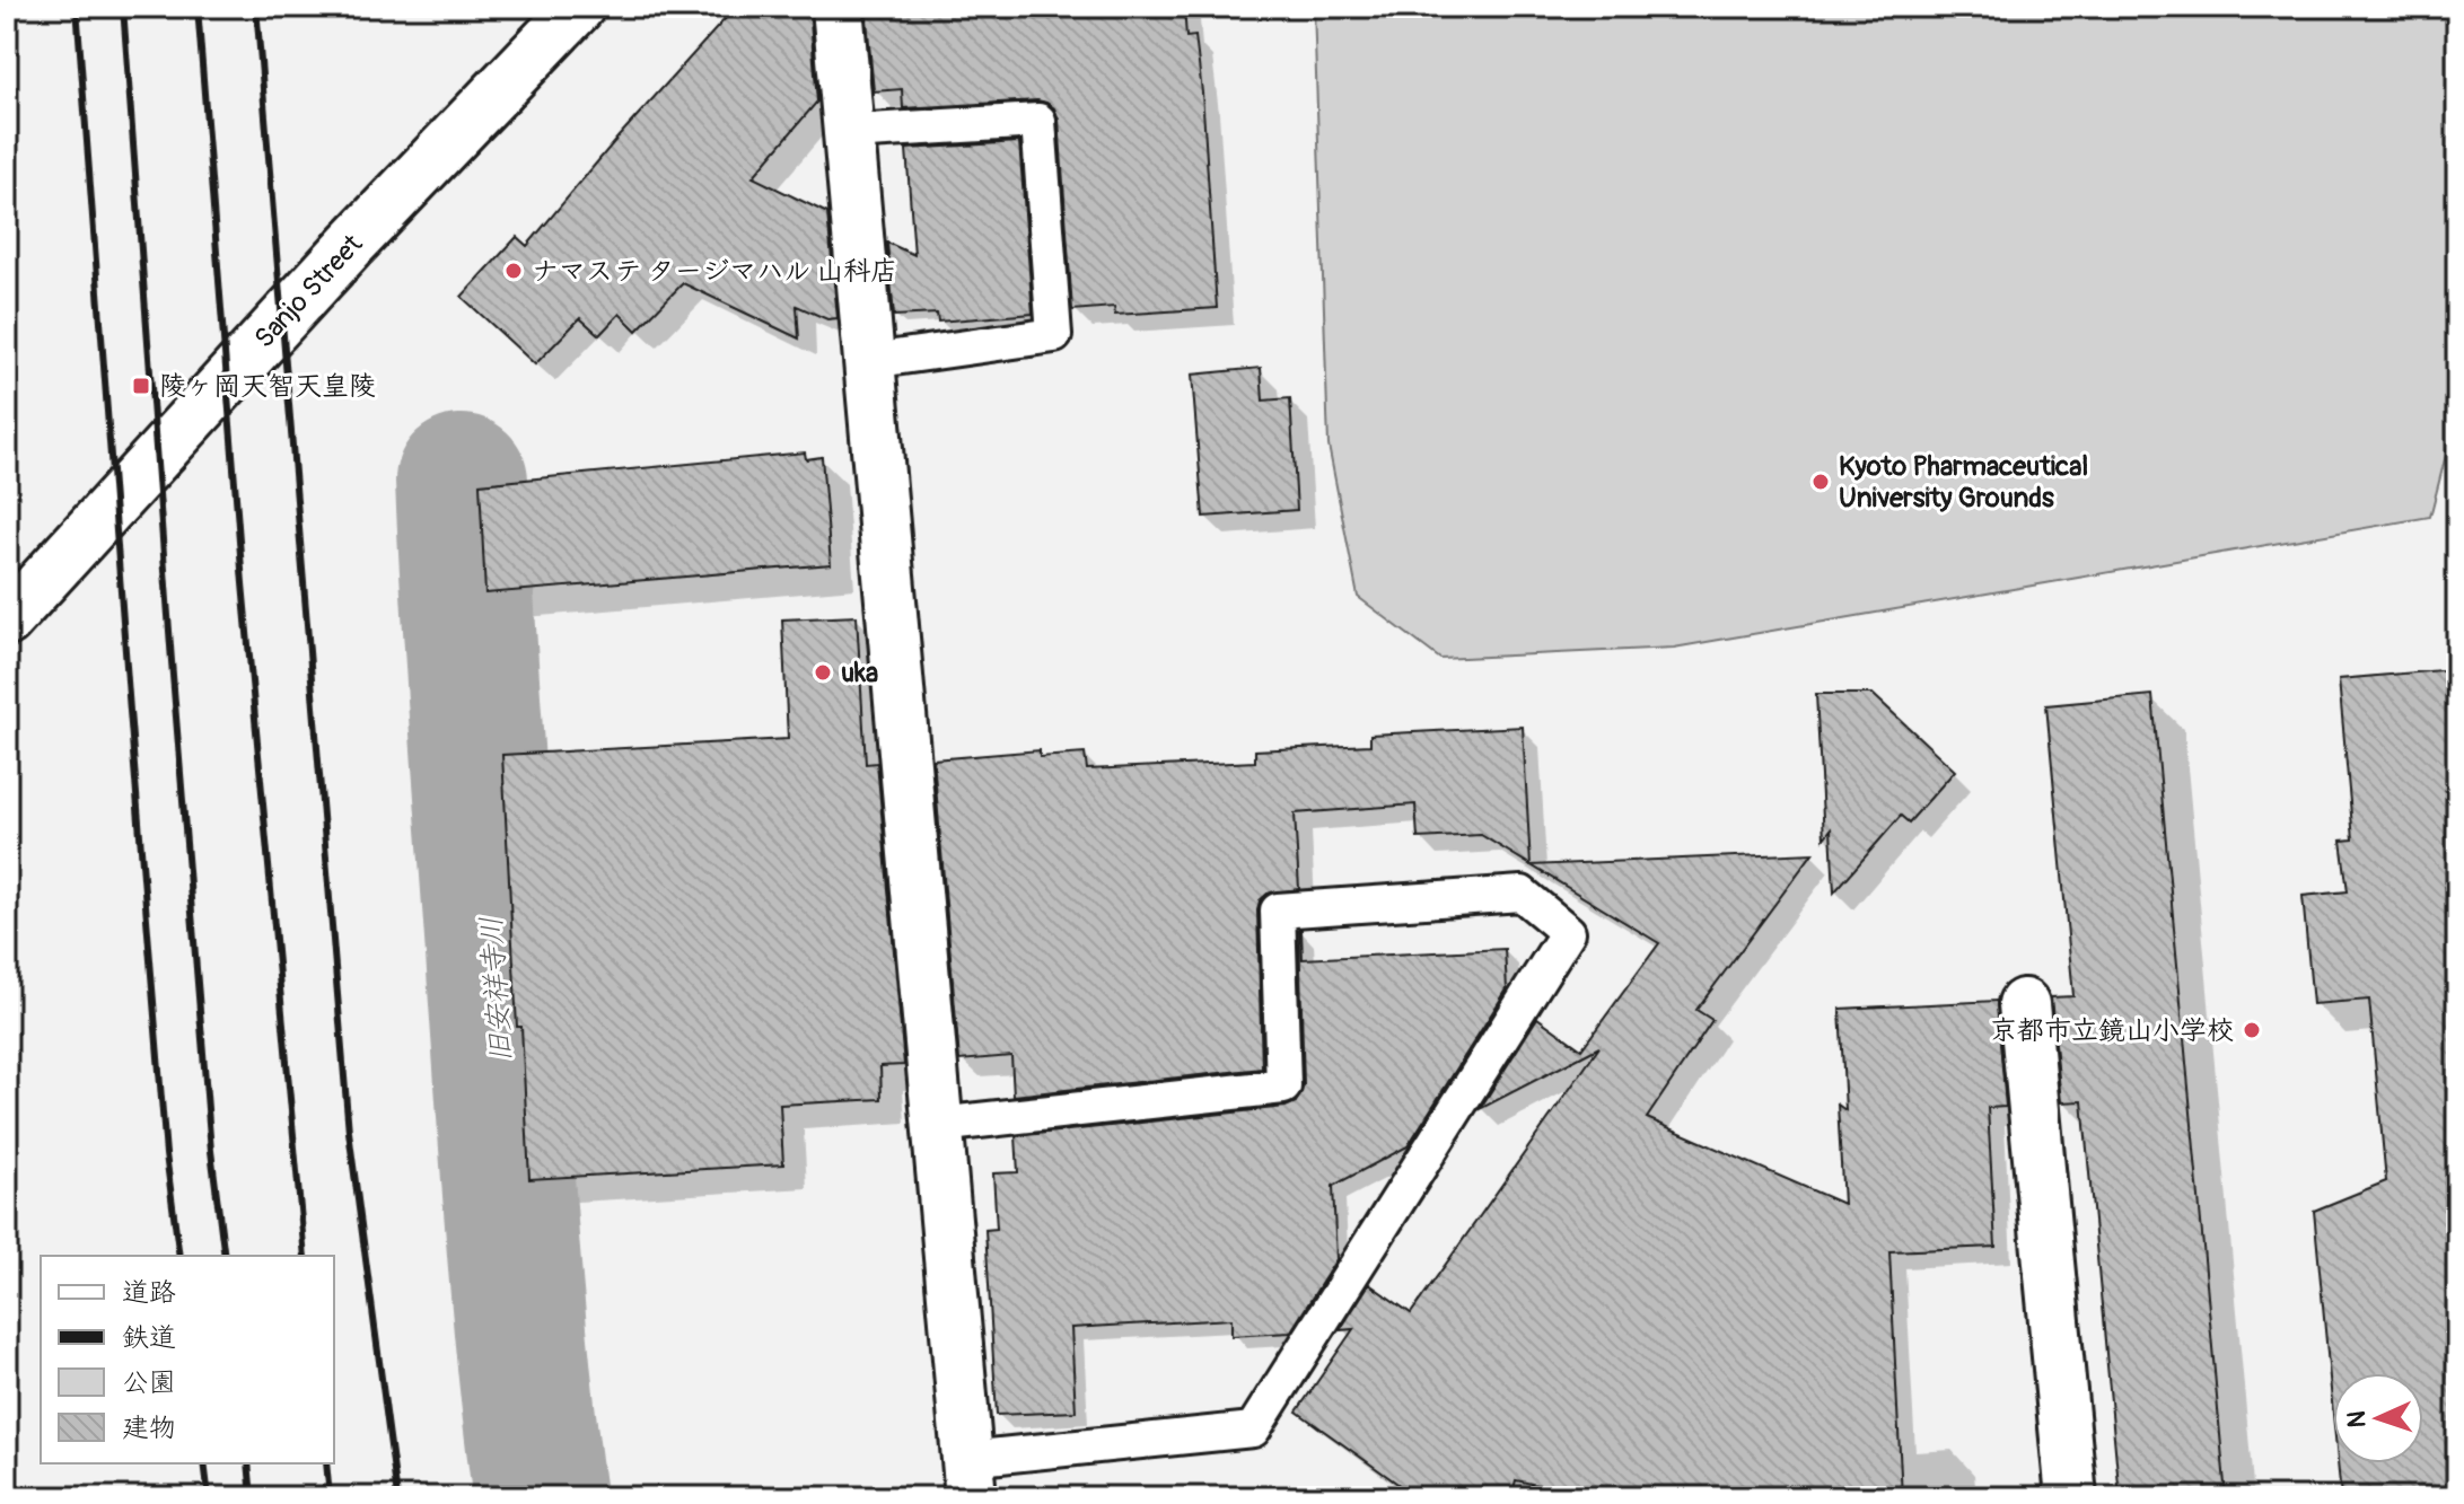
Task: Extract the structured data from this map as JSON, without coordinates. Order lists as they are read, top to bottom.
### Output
{
  "streets": {
    "street": ["Sanjo Street"]
  },
  "water": ["旧安祥寺川"],
  "places": {
    "other": [
      "ナマステ タージマハル 山科店",
      "Kyoto Pharmaceutical University Grounds",
      "uka",
      "京都市立鏡山小学校"
    ],
    "transit": ["陵ヶ岡天智天皇陵"]
  },
  "legend": [
    "道路",
    "鉄道",
    "公園",
    "建物"
  ],
  "north": "left"
}
